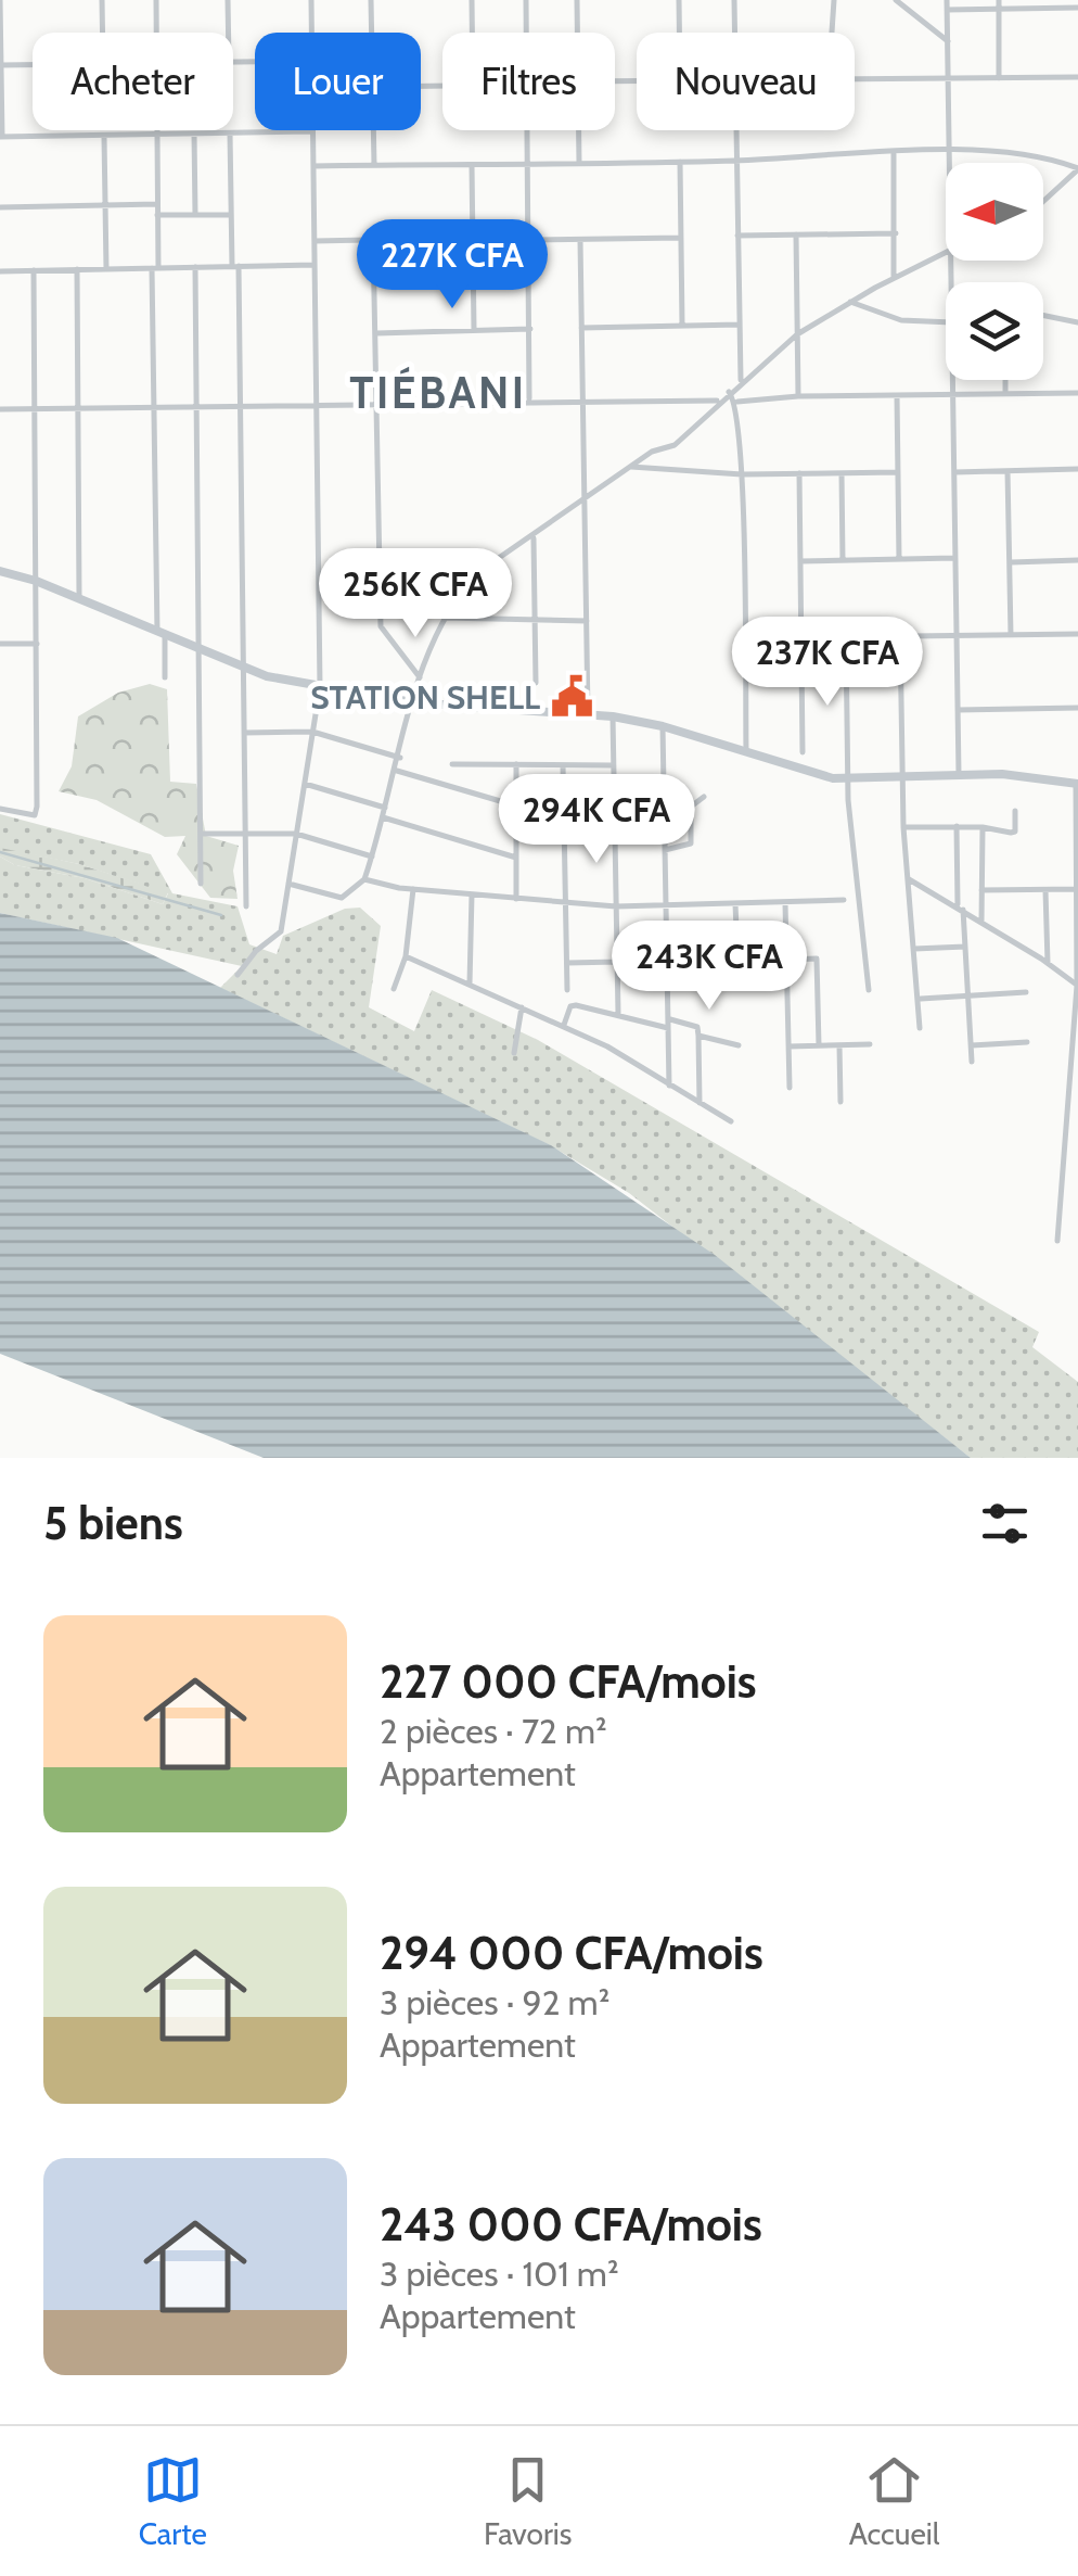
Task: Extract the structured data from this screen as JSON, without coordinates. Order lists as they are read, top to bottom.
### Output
{
  "districts": ["TIÉBANI"],
  "places": {
    "public building": ["STATION SHELL"]
  },
  "north": "left",
  "page": {
    "chip": [
      "Acheter",
      "Louer",
      "Filtres",
      "Nouveau"
    ],
    "price": [
      "227K CFA",
      "256K CFA",
      "237K CFA",
      "294K CFA",
      "243K CFA"
    ],
    "heading": "5 biens",
    "list": [
      {
        "name": "227 000 CFA/mois",
        "note": "2 pièces · 72 m² · Appartement"
      },
      {
        "name": "294 000 CFA/mois",
        "note": "3 pièces · 92 m² · Appartement"
      },
      {
        "name": "243 000 CFA/mois",
        "note": "3 pièces · 101 m² · Appartement"
      }
    ],
    "tabs": ["Carte", "Favoris", "Accueil"]
  }
}
